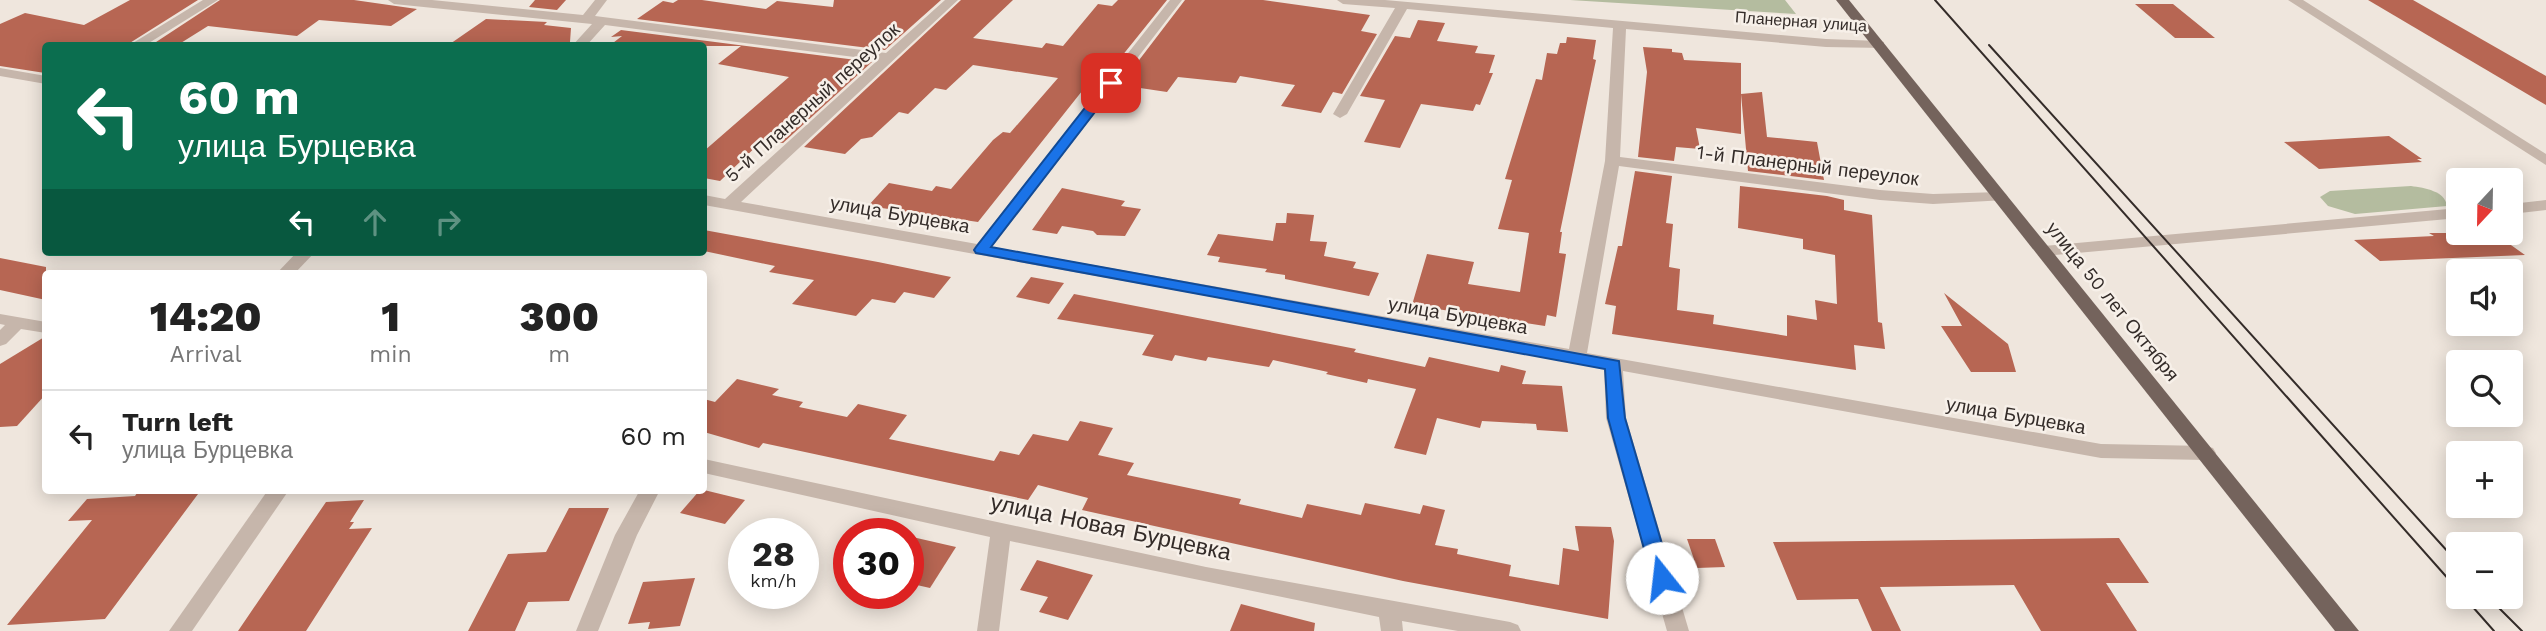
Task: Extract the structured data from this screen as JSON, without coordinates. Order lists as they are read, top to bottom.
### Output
{
  "streets": {
    "main road": ["улица 50 лет Октября"],
    "street": [
      "Планерная улица",
      "5-й Планерный переулок",
      "1-й Планерный переулок",
      "улица Бурцевка",
      "улица Новая Бурцевка"
    ]
  },
  "crossings": [
    ["Планерная улица", "улица 50 лет Октября"],
    ["5-й Планерный переулок", "улица Бурцевка"],
    ["1-й Планерный переулок", "улица 50 лет Октября"],
    ["улица Бурцевка", "улица 50 лет Октября"]
  ],
  "north": "bottom",
  "page": {
    "turn": ["60 m", "улица Бурцевка"],
    "map_buttons": ["+", "−"],
    "eta": [
      "14:20",
      "Arrival",
      "1",
      "min",
      "300",
      "m"
    ],
    "list": [
      {
        "name": "Turn left",
        "note": "улица Бурцевка",
        "value": "60 m"
      }
    ],
    "speed": "28 km/h",
    "limit": "30"
  }
}
